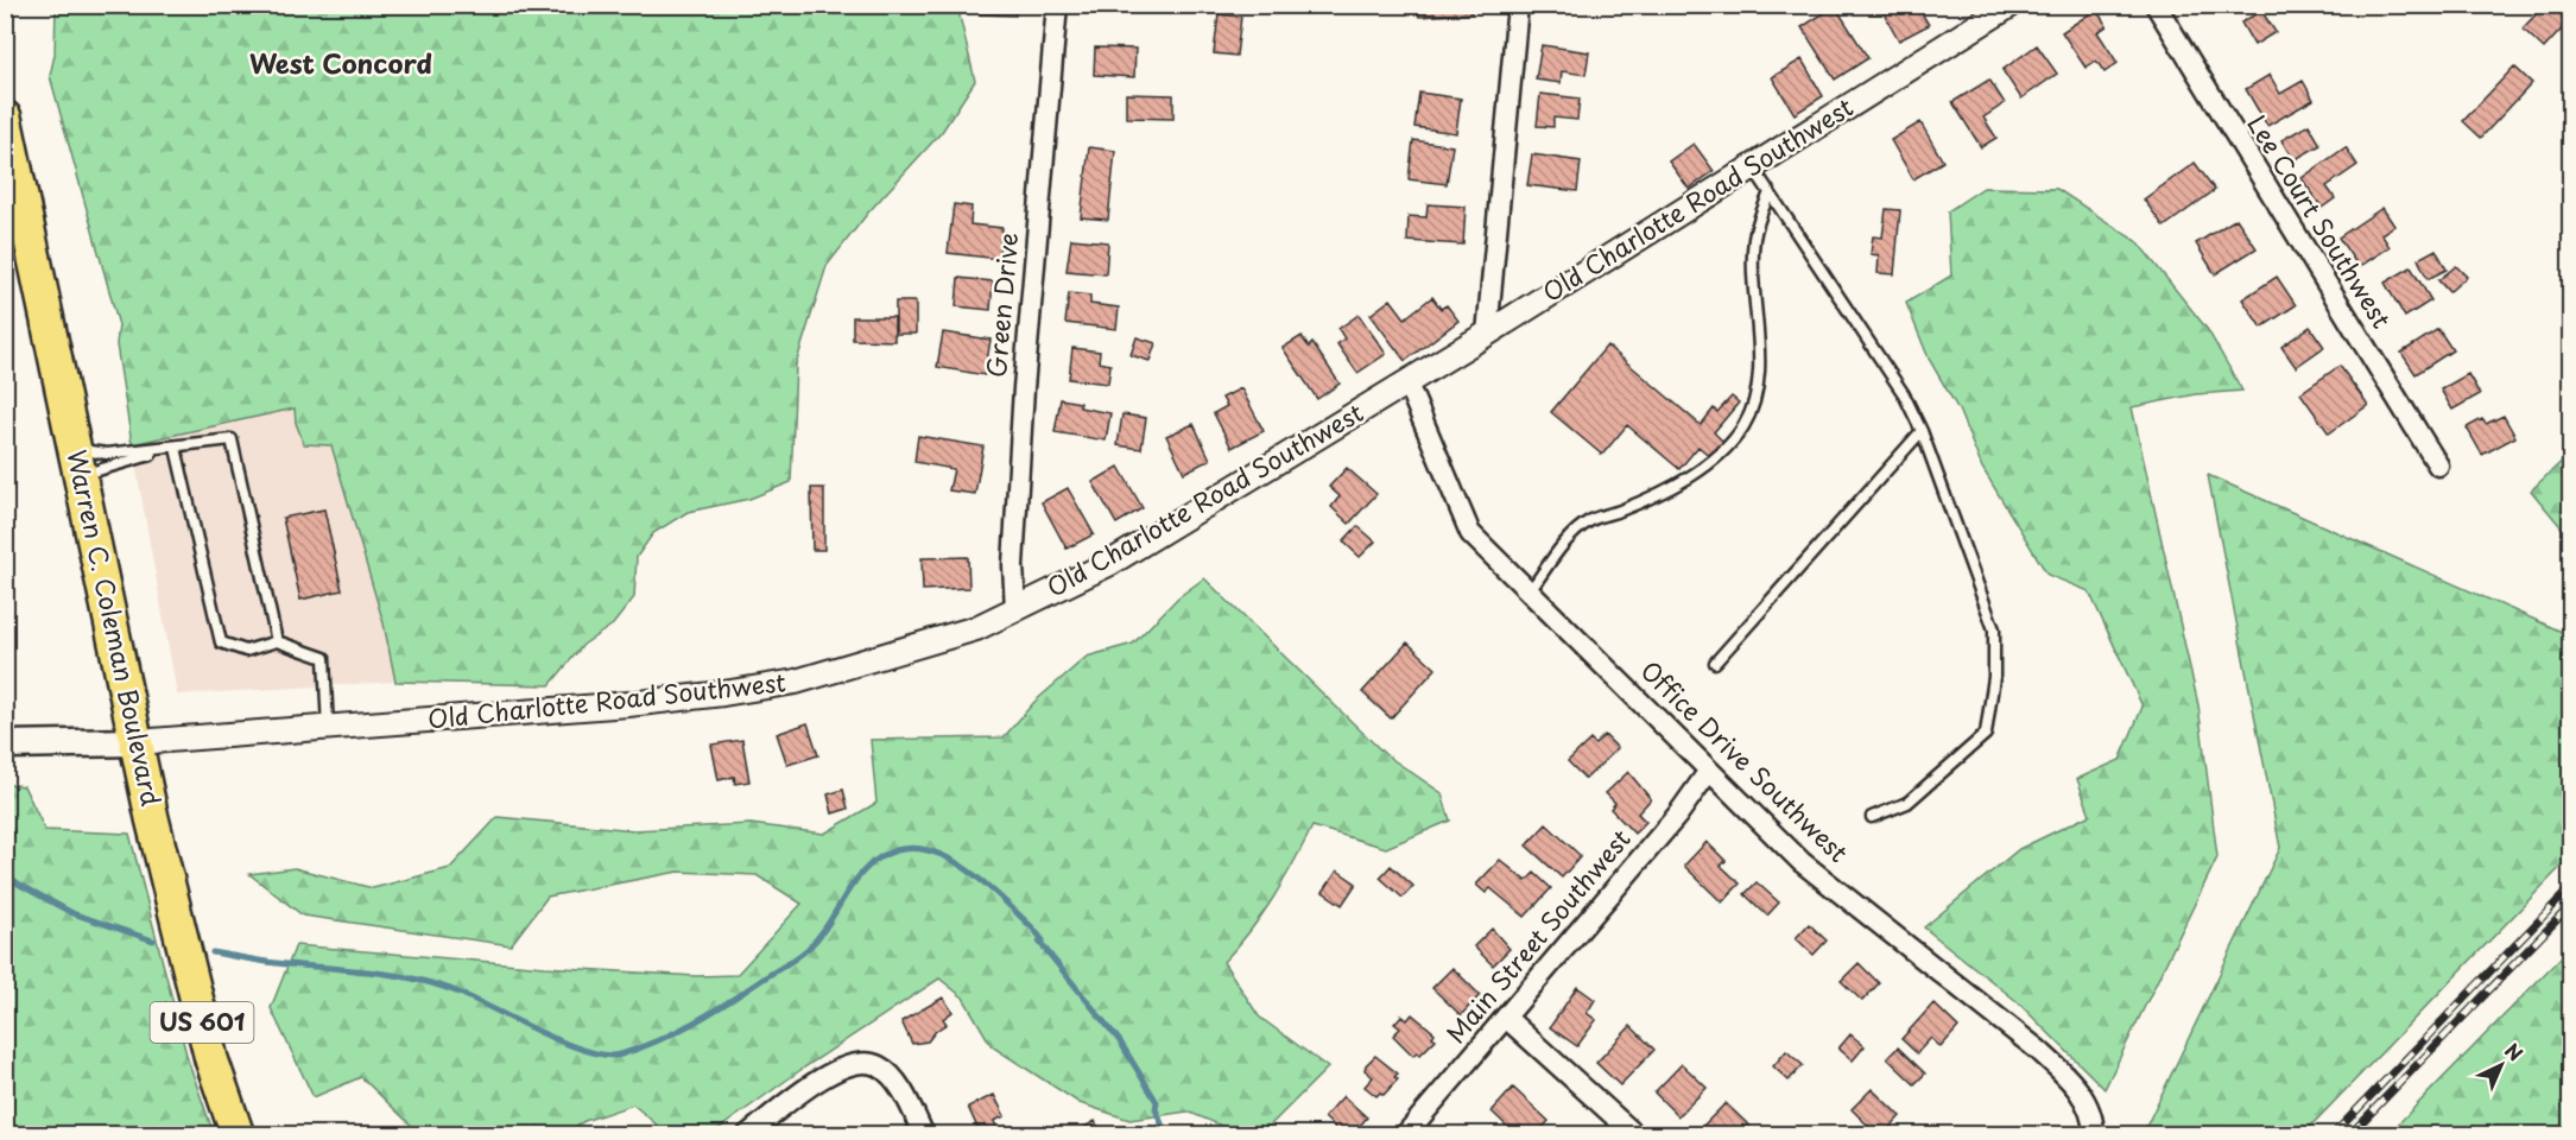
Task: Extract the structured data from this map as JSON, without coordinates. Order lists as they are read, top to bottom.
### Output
{
  "streets": {
    "highway": ["Warren C. Coleman Boulevard", "US 601"],
    "main road": ["Old Charlotte Road Southwest"],
    "street": [
      "Lee Court Southwest",
      "Green Drive",
      "Office Drive Southwest",
      "Main Street Southwest"
    ]
  },
  "crossings": [
    ["Old Charlotte Road Southwest", "Green Drive"],
    ["Old Charlotte Road Southwest", "Warren C. Coleman Boulevard"],
    ["Old Charlotte Road Southwest", "Office Drive Southwest"],
    ["Office Drive Southwest", "Main Street Southwest"]
  ],
  "districts": ["West Concord"],
  "north": "top right"
}
